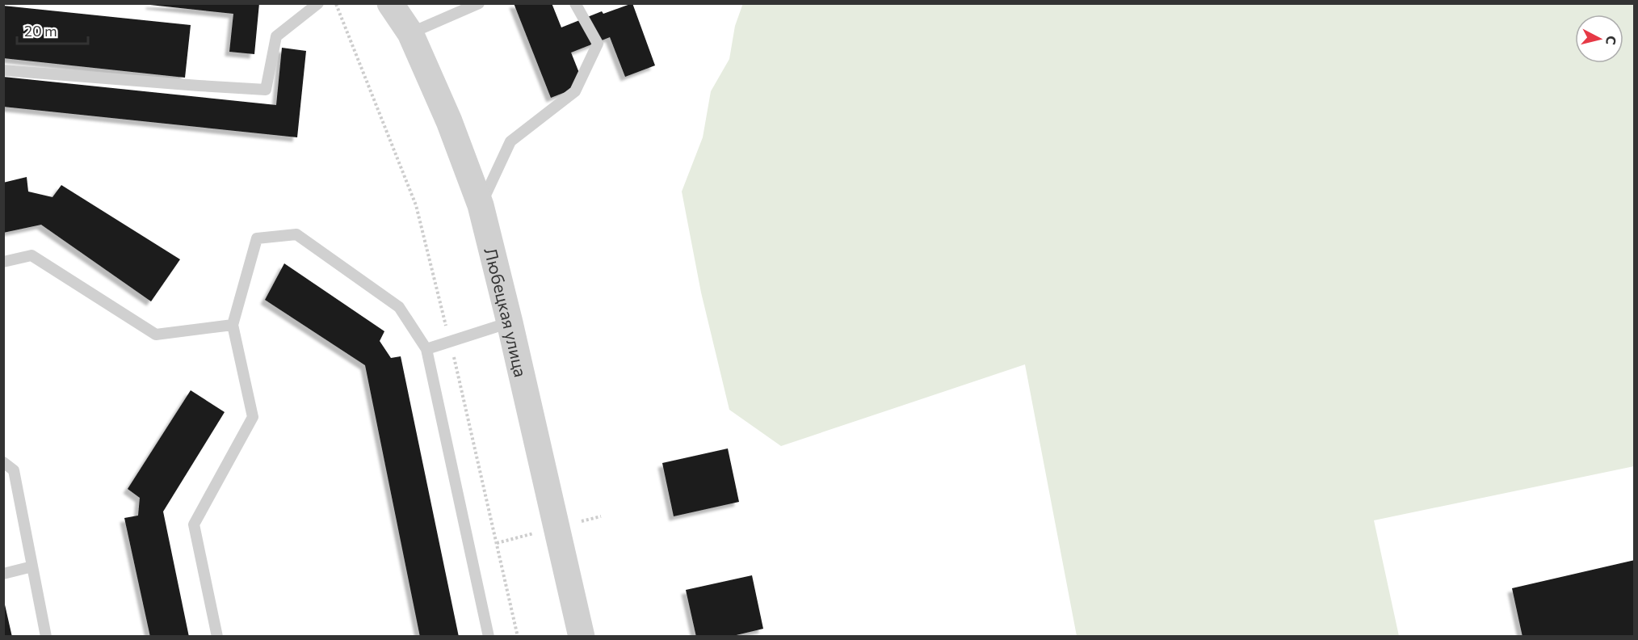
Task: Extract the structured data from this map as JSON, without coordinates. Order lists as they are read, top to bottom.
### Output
{
  "streets": {
    "street": ["Любецкая улица"]
  },
  "scale_bar": "20 m",
  "north": "right"
}
